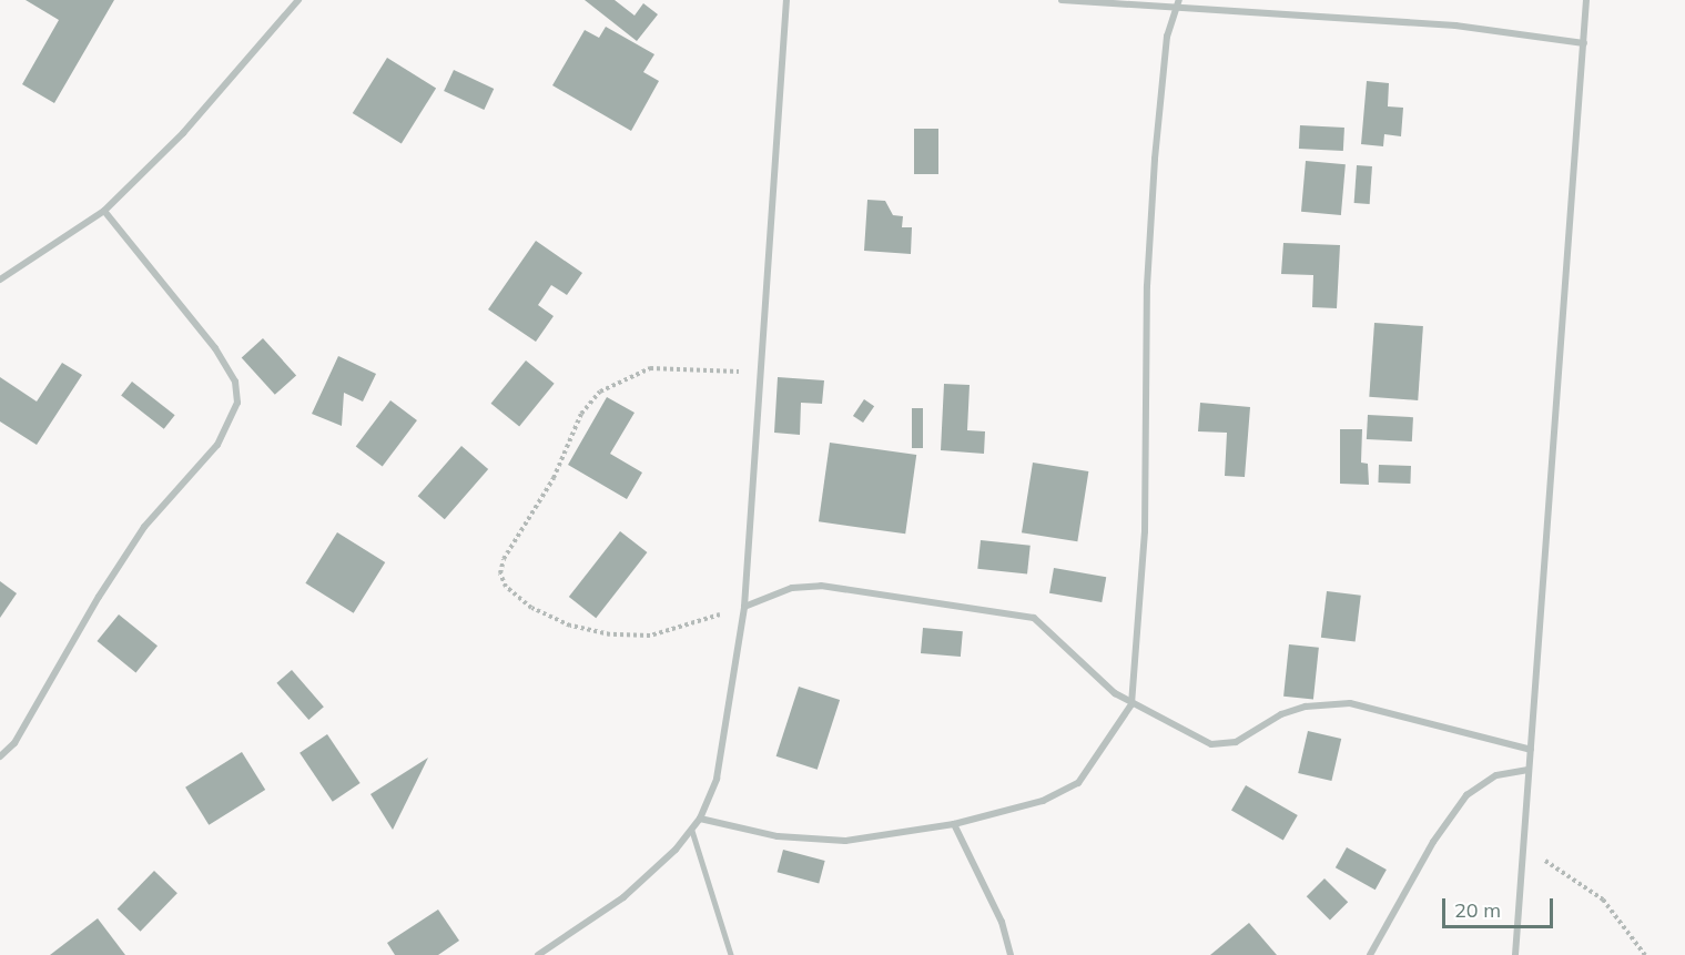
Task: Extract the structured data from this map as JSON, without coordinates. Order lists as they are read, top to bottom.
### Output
{
  "scale_bar": "20 m"
}
